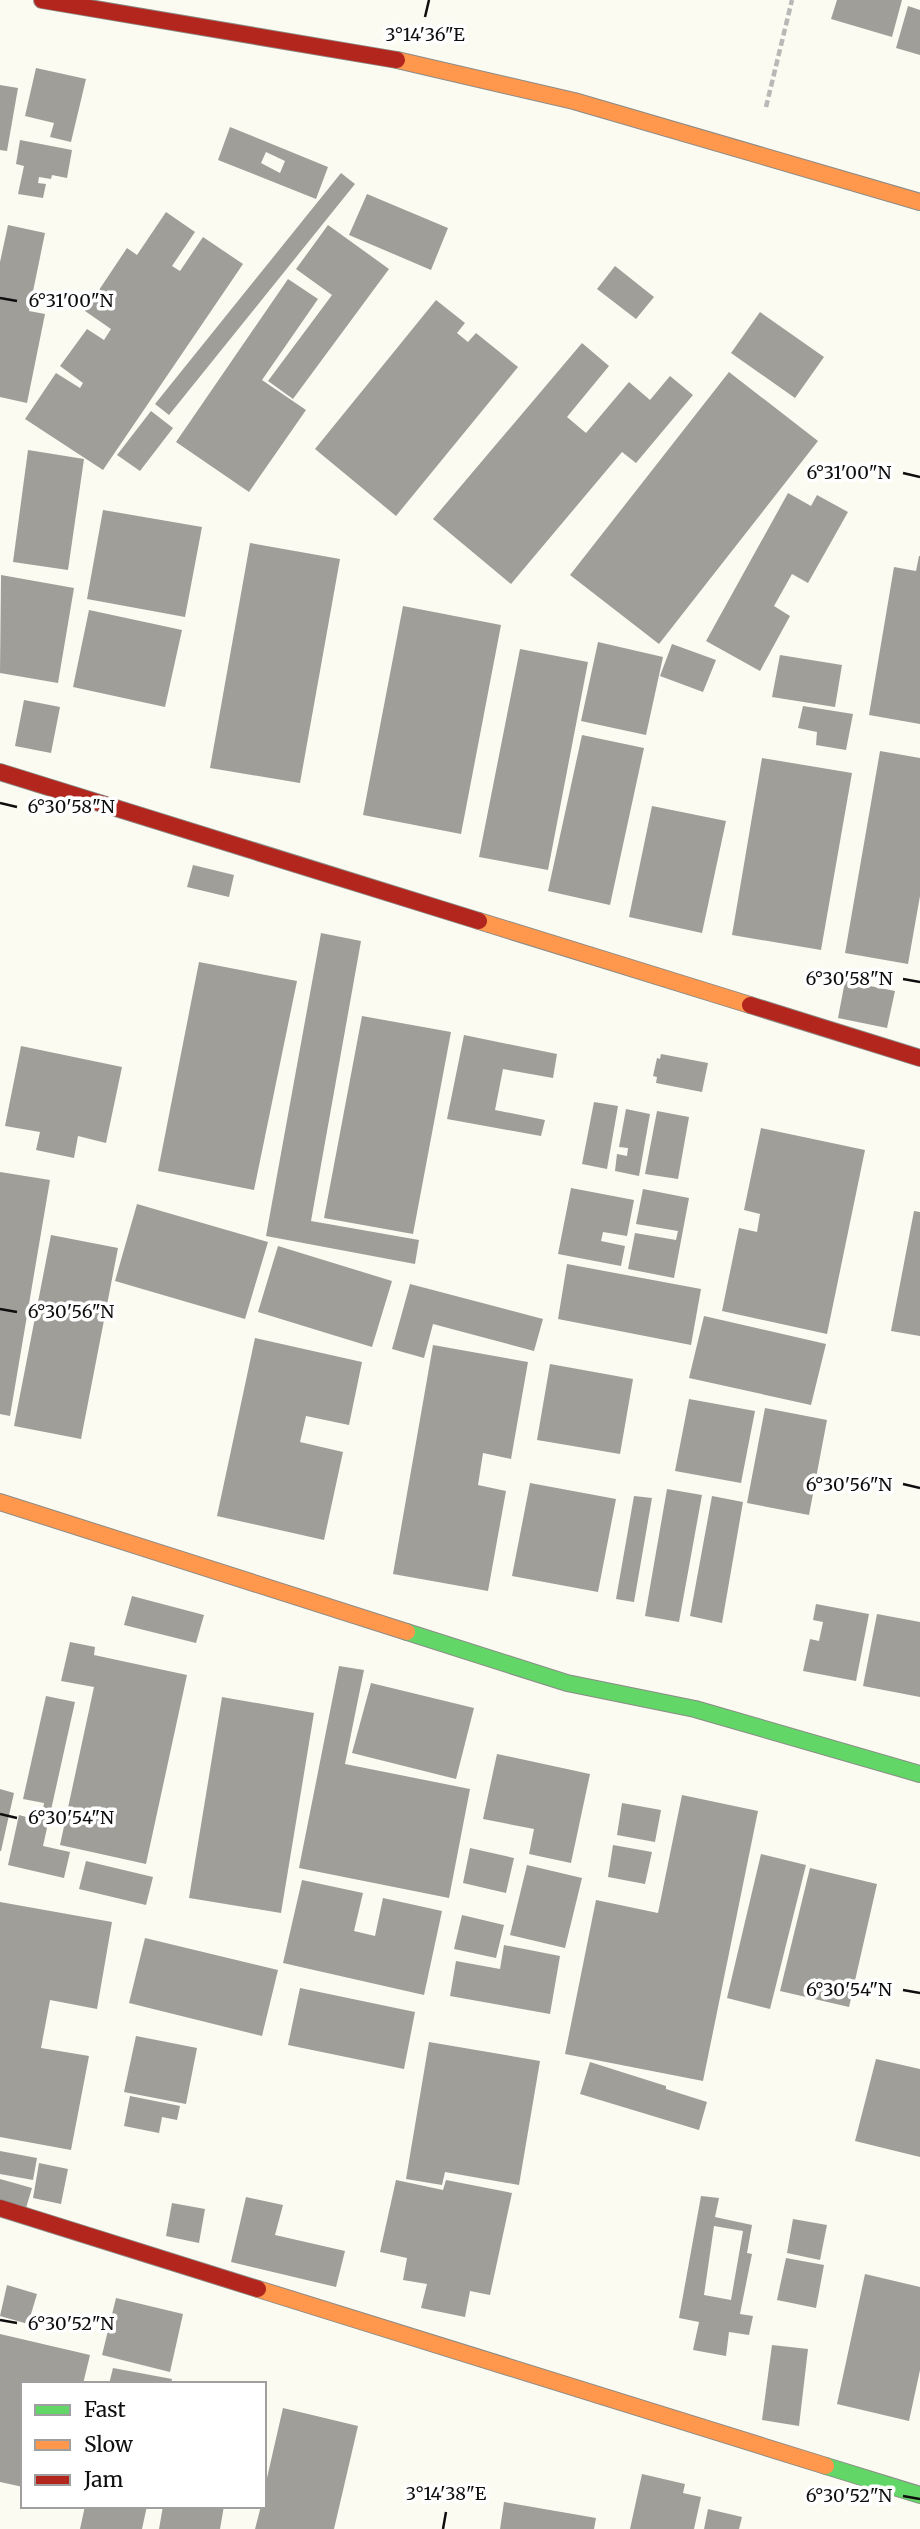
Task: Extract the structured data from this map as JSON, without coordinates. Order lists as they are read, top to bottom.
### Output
{
  "legend": ["Fast", "Slow", "Jam"],
  "coordinates": [
    "3°14'36\"E",
    "6°31'00\"N",
    "6°30'58\"N",
    "6°30'56\"N",
    "6°30'54\"N",
    "6°30'52\"N",
    "3°14'38\"E"
  ]
}
